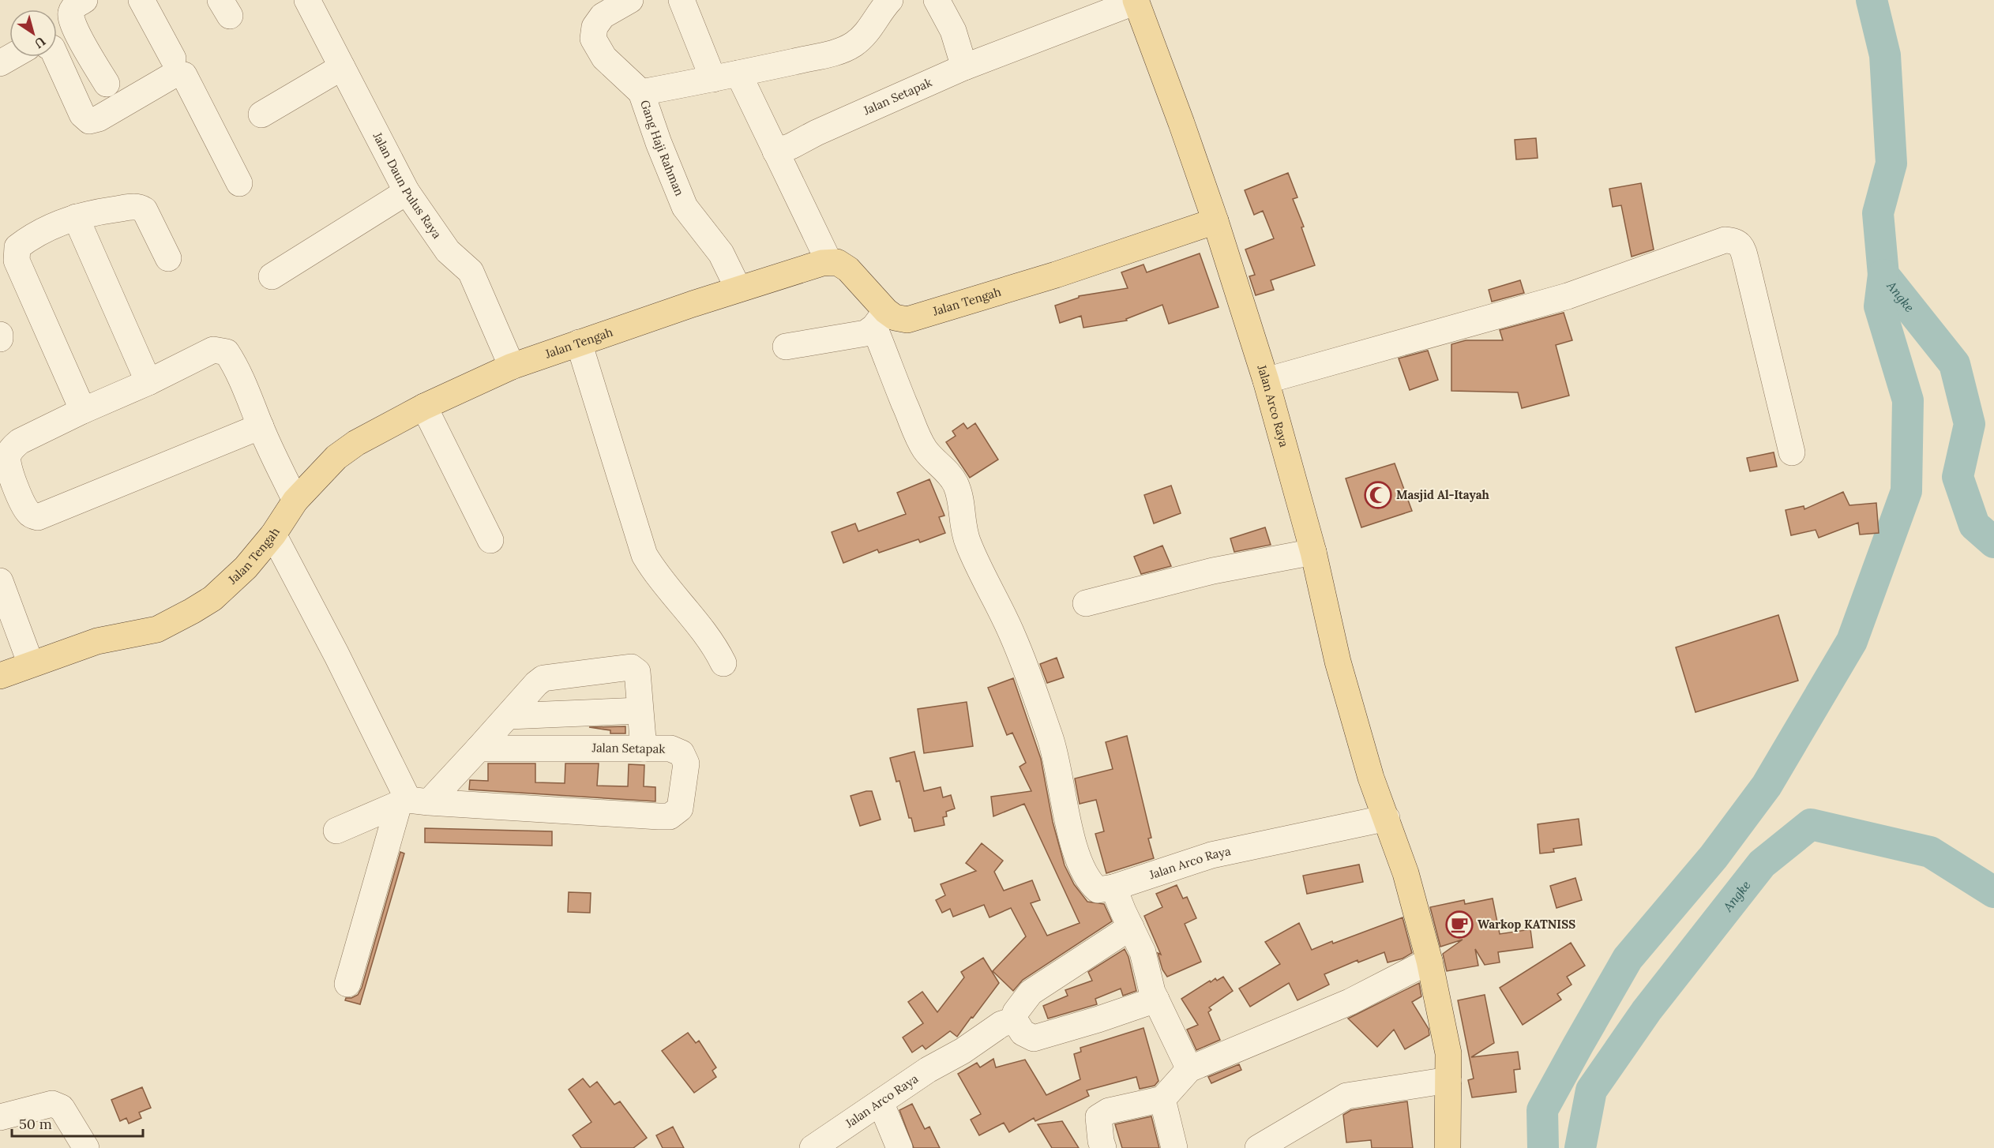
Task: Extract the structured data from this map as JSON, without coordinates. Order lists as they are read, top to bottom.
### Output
{
  "streets": {
    "main road": ["Jalan Tengah", "Jalan Arco Raya"],
    "street": ["Jalan Setapak", "Gang Haji Rahman", "Jalan Daun Pulus Raya"]
  },
  "crossings": [
    ["Jalan Setapak", "Jalan Arco Raya"],
    ["Gang Haji Rahman", "Jalan Tengah"],
    ["Jalan Daun Pulus Raya", "Jalan Tengah"],
    ["Jalan Tengah", "Jalan Arco Raya"]
  ],
  "water": ["Angke"],
  "places": {
    "mosque": ["Masjid Al-Itayah"],
    "cafe": ["Warkop KATNISS"]
  },
  "scale_bar": "50 m",
  "north": "bottom right"
}
